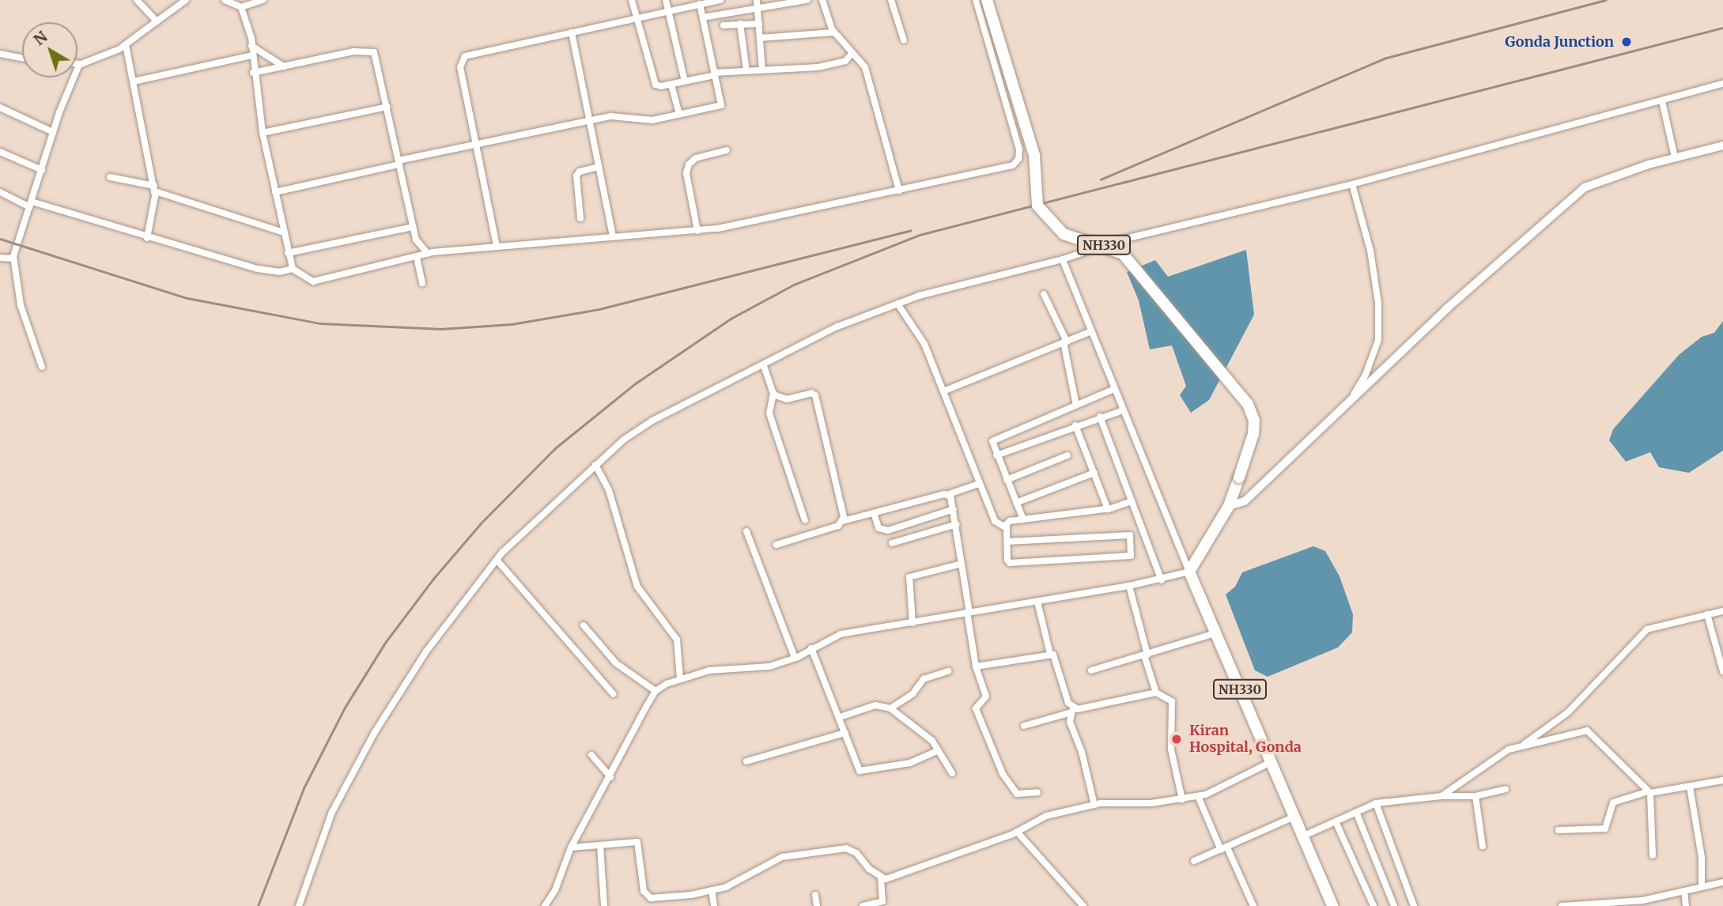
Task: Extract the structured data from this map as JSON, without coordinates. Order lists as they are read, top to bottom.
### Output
{
  "streets": {
    "highway": ["NH330"]
  },
  "places": ["Gonda Junction", "Kiran Hospital, Gonda"],
  "north": "top left"
}
